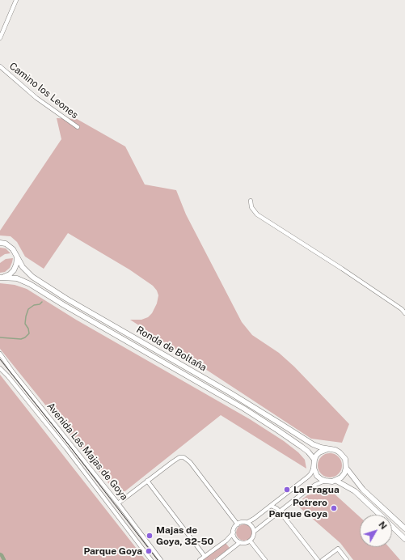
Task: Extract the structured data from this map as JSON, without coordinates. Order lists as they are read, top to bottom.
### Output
{
  "streets": {
    "main road": ["Ronda de Boltaña"],
    "street": ["Camino los Leones", "Avenida Las Majas de Goya"]
  },
  "places": [
    "La Fragua",
    "Potrero Parque Goya",
    "Majas de Goya, 32-50",
    "Parque Goya"
  ],
  "north": "top right"
}
